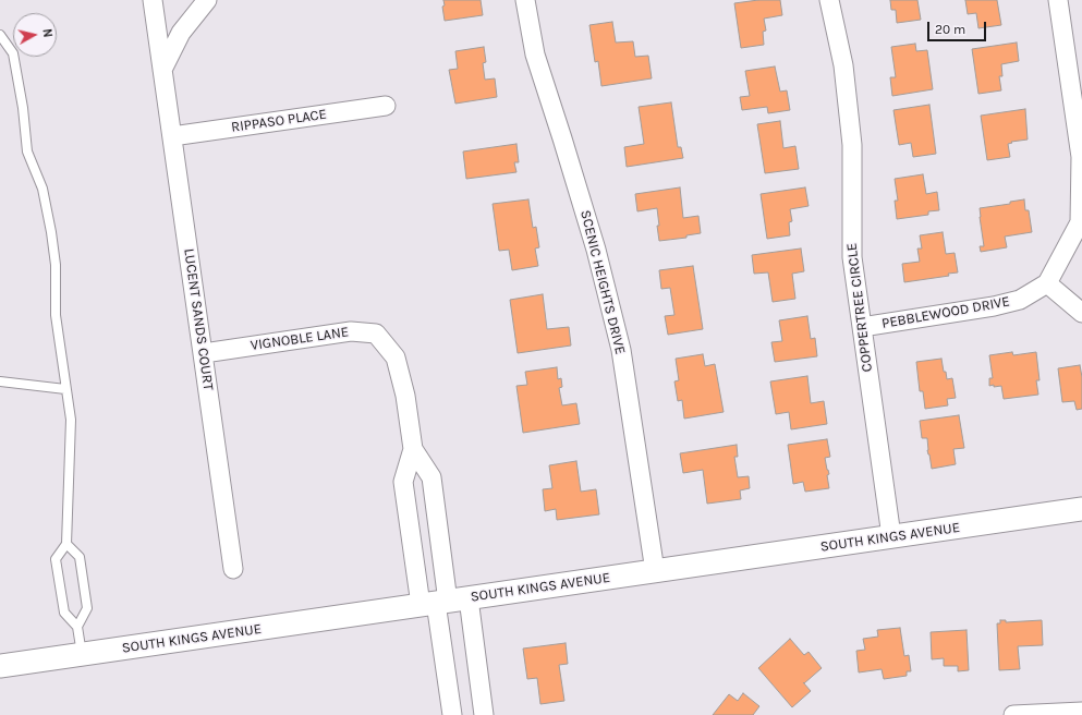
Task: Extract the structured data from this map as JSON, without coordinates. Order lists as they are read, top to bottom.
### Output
{
  "streets": {
    "street": [
      "RIPPASO PLACE",
      "SCENIC HEIGHTS DRIVE",
      "COPPERTREE CIRCLE",
      "PEBBLEWOOD DRIVE",
      "LUCENT SANDS COURT",
      "VIGNOBLE LANE",
      "SOUTH KINGS AVENUE"
    ]
  },
  "crossings": [
    ["RIPPASO PLACE", "LUCENT SANDS COURT"],
    ["SCENIC HEIGHTS DRIVE", "SOUTH KINGS AVENUE"],
    ["COPPERTREE CIRCLE", "PEBBLEWOOD DRIVE"],
    ["COPPERTREE CIRCLE", "SOUTH KINGS AVENUE"],
    ["LUCENT SANDS COURT", "VIGNOBLE LANE"],
    ["VIGNOBLE LANE", "SOUTH KINGS AVENUE"]
  ],
  "scale_bar": "20 m",
  "north": "right"
}
